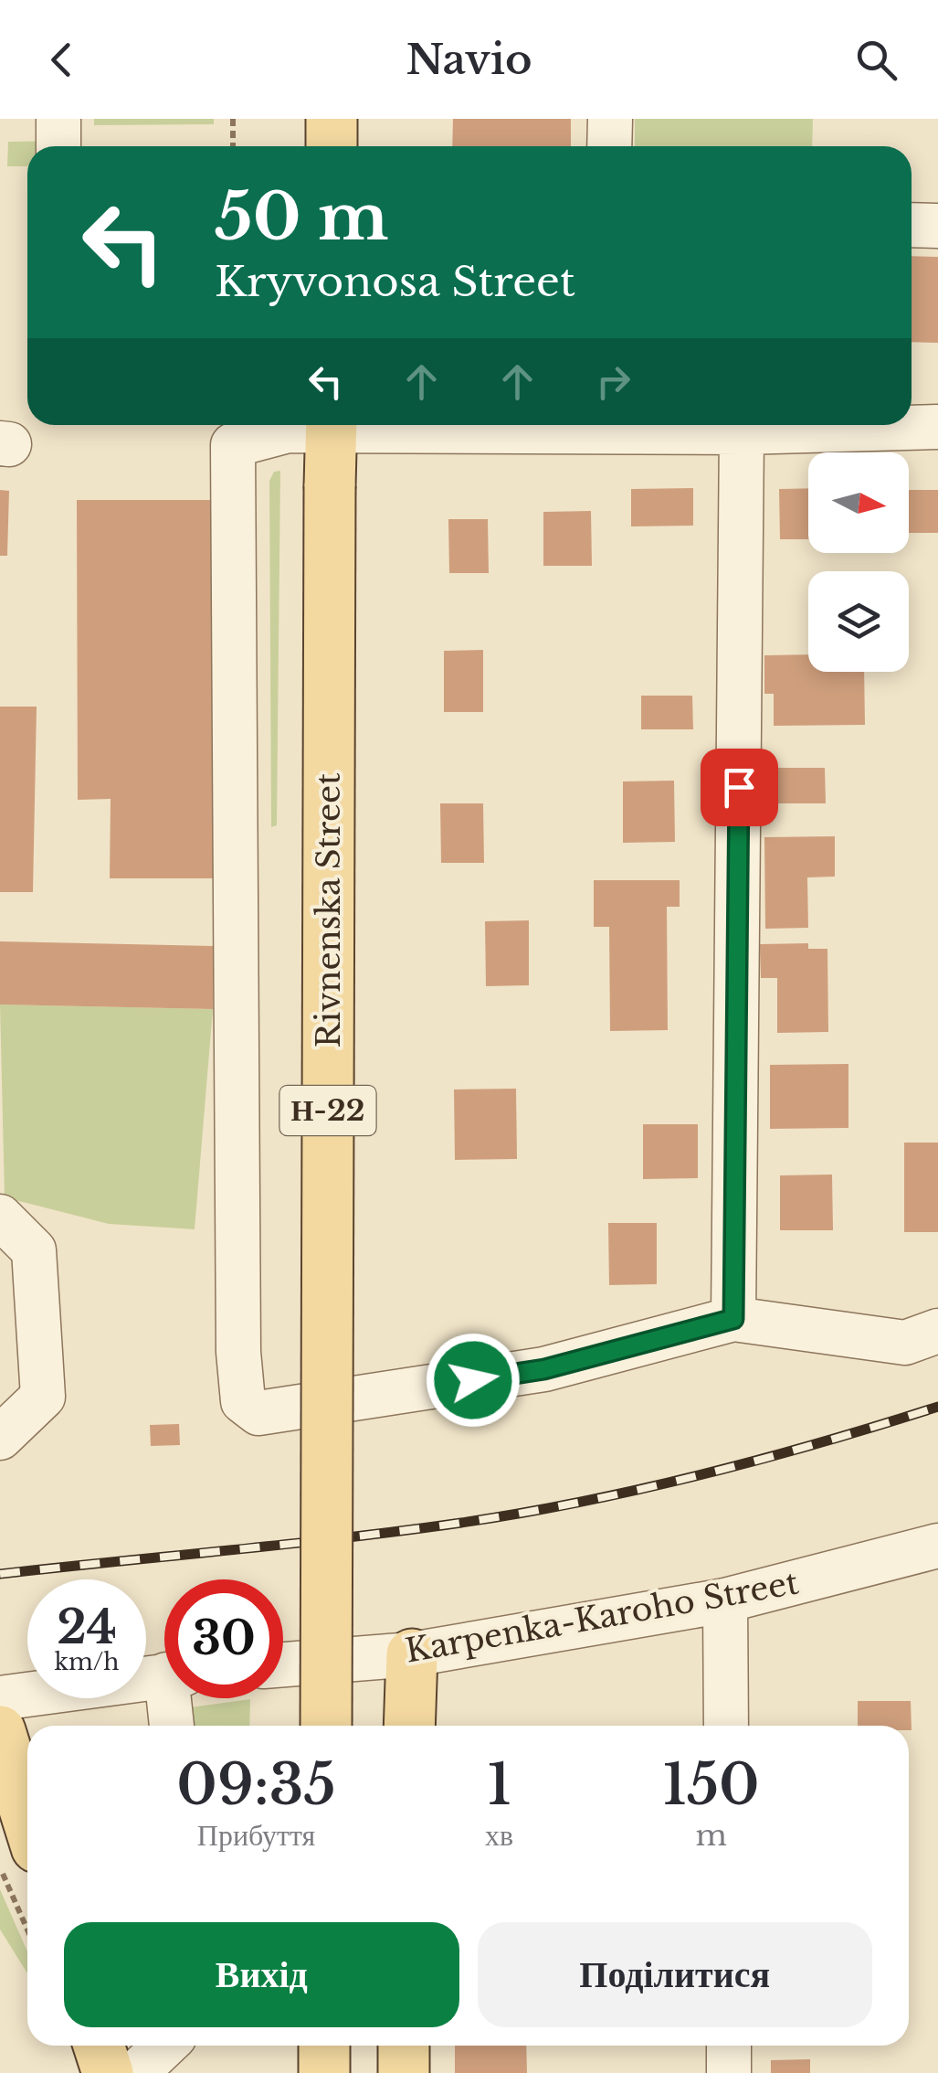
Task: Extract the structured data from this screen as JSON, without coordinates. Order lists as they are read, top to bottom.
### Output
{
  "streets": {
    "main road": ["Rivnenska Street", "Н-22"],
    "street": ["Karpenka-Karoho Street"]
  },
  "north": "right",
  "page": {
    "header": "Navio",
    "turn": ["50 m", "Kryvonosa Street"],
    "speed": "24 km/h",
    "limit": "30",
    "eta": [
      "09:35",
      "Прибуття",
      "1",
      "хв",
      "150",
      "m"
    ],
    "buttons": ["Вихід", "Поділитися"]
  }
}
